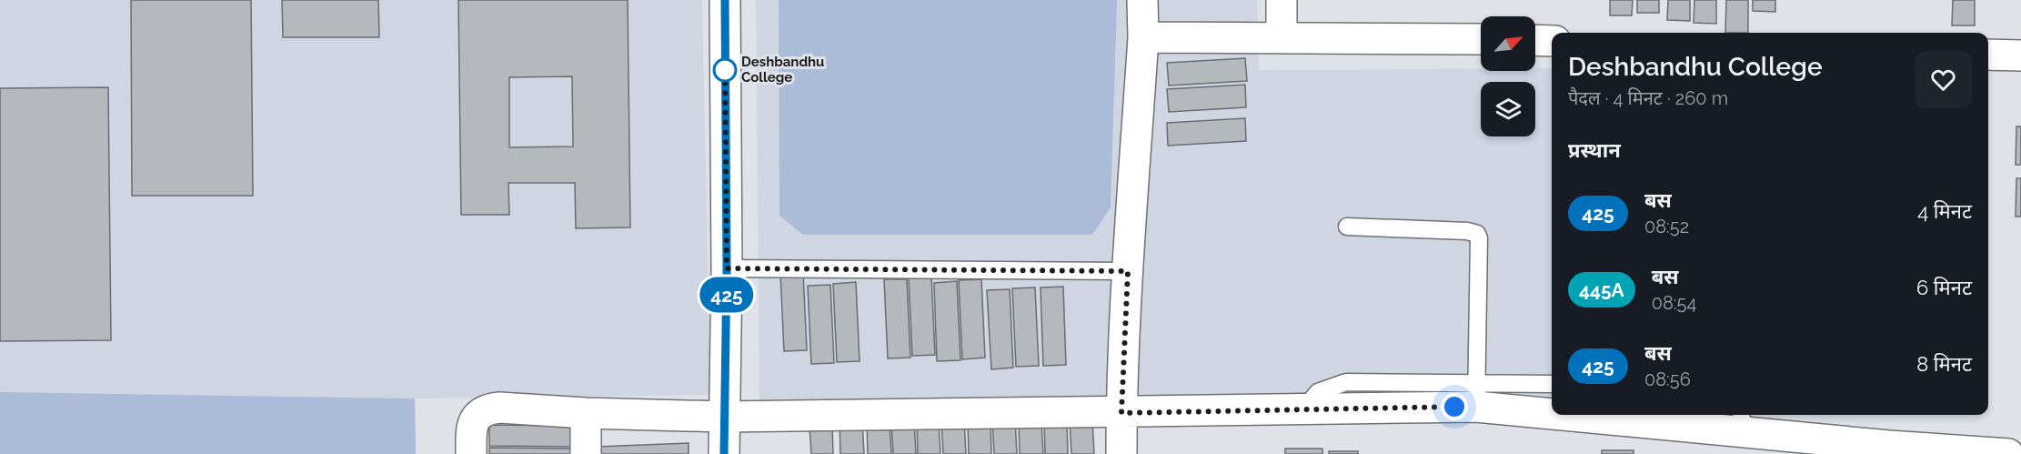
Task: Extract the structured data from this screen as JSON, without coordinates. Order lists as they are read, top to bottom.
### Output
{
  "places": ["Deshbandhu College"],
  "lines": ["bus line 425"],
  "north": "top right",
  "page": {
    "on_map": "425",
    "heading": [
      ["Deshbandhu College", "पैदल · 4 मिनट · 260 m"],
      "प्रस्थान"
    ],
    "list": [
      {
        "mark": "425",
        "name": "बस",
        "note": "08:52",
        "value": "4 मिनट"
      },
      {
        "mark": "445A",
        "name": "बस",
        "note": "08:54",
        "value": "6 मिनट"
      },
      {
        "mark": "425",
        "name": "बस",
        "note": "08:56",
        "value": "8 मिनट"
      }
    ]
  }
}
